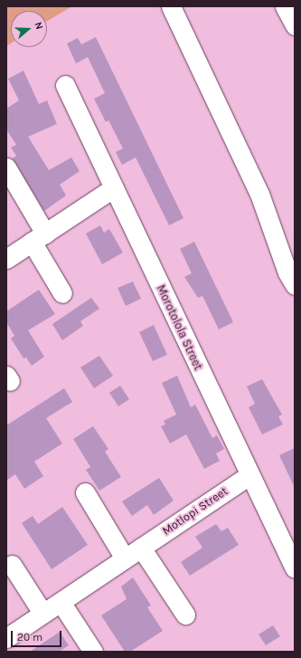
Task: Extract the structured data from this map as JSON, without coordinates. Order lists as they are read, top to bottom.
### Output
{
  "streets": {
    "street": ["Morotolola Street", "Motlopi Street"]
  },
  "crossings": [
    ["Morotolola Street", "Motlopi Street"]
  ],
  "scale_bar": "20 m",
  "north": "right"
}
